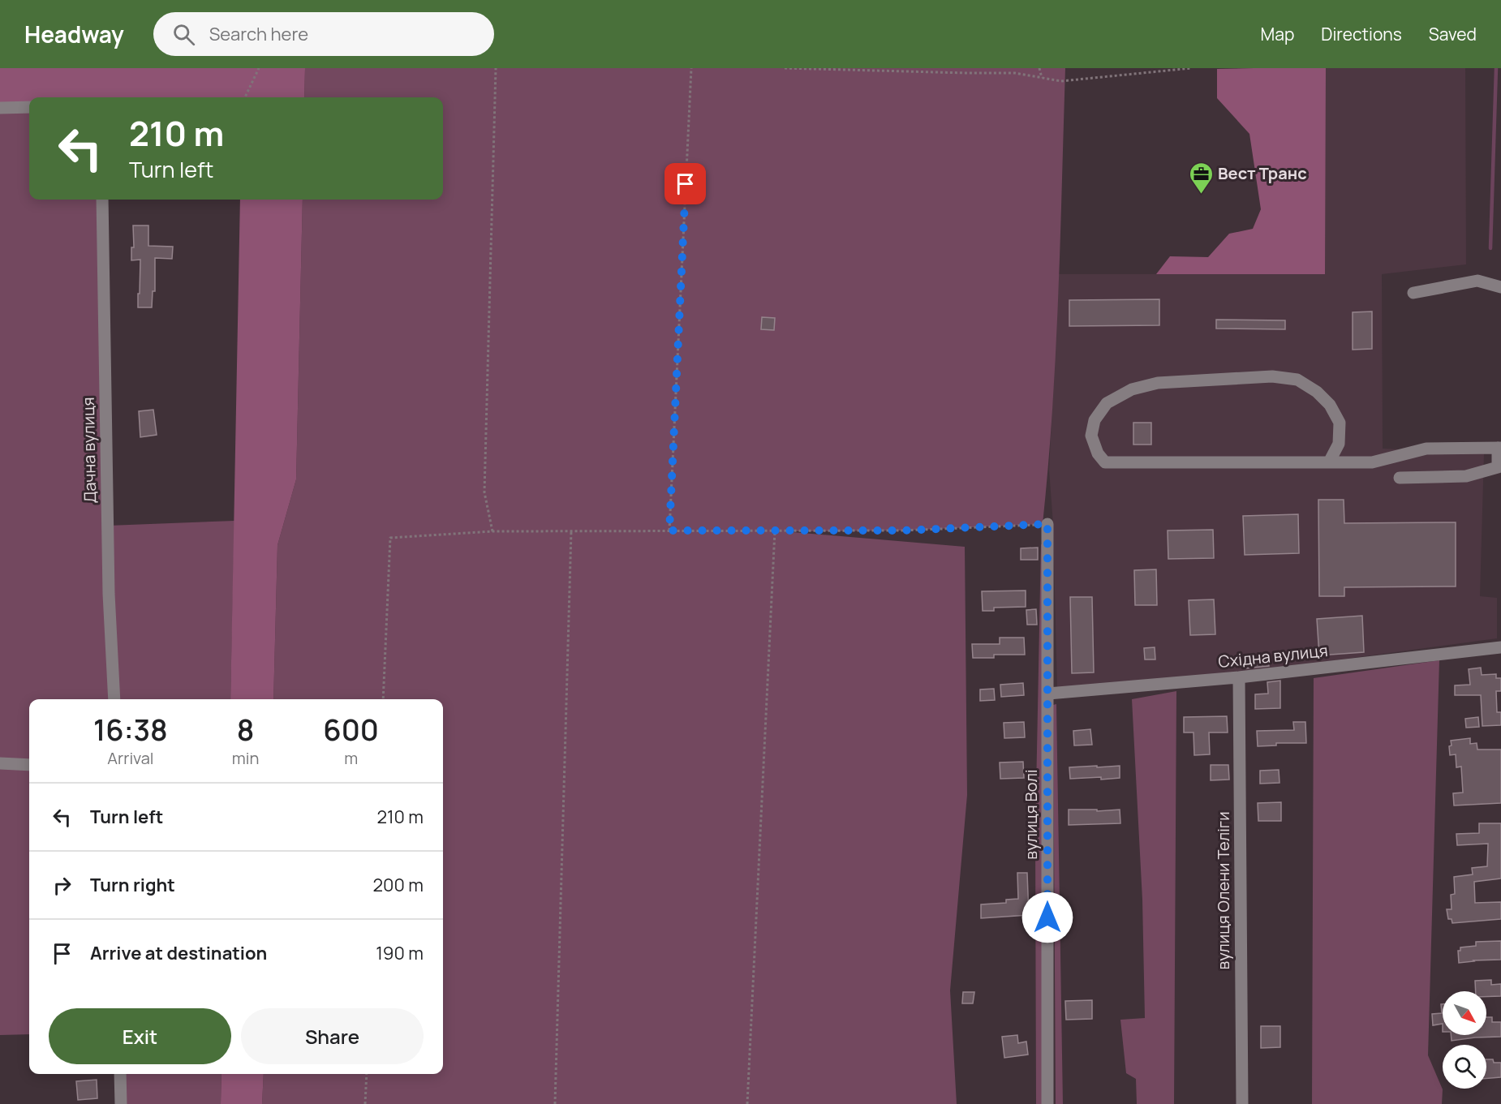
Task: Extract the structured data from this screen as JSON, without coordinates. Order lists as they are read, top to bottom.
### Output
{
  "streets": {
    "street": [
      "Дачна вулиця",
      "Східна вулиця",
      "вулиця Волі",
      "вулиця Олени Теліги"
    ]
  },
  "crossings": [
    ["Східна вулиця", "вулиця Волі"],
    ["Східна вулиця", "вулиця Олени Теліги"]
  ],
  "places": {
    "office": ["Вест Транс"]
  },
  "north": "bottom right",
  "page": {
    "header": "Headway",
    "search": "Search here",
    "nav": ["Map", "Directions", "Saved"],
    "turn": ["210 m", "Turn left"],
    "eta": [
      "16:38",
      "Arrival",
      "8",
      "min",
      "600",
      "m"
    ],
    "list": [
      {
        "name": "Turn left",
        "value": "210 m"
      },
      {
        "name": "Turn right",
        "value": "200 m"
      },
      {
        "name": "Arrive at destination",
        "value": "190 m"
      }
    ],
    "buttons": ["Exit", "Share"]
  }
}
